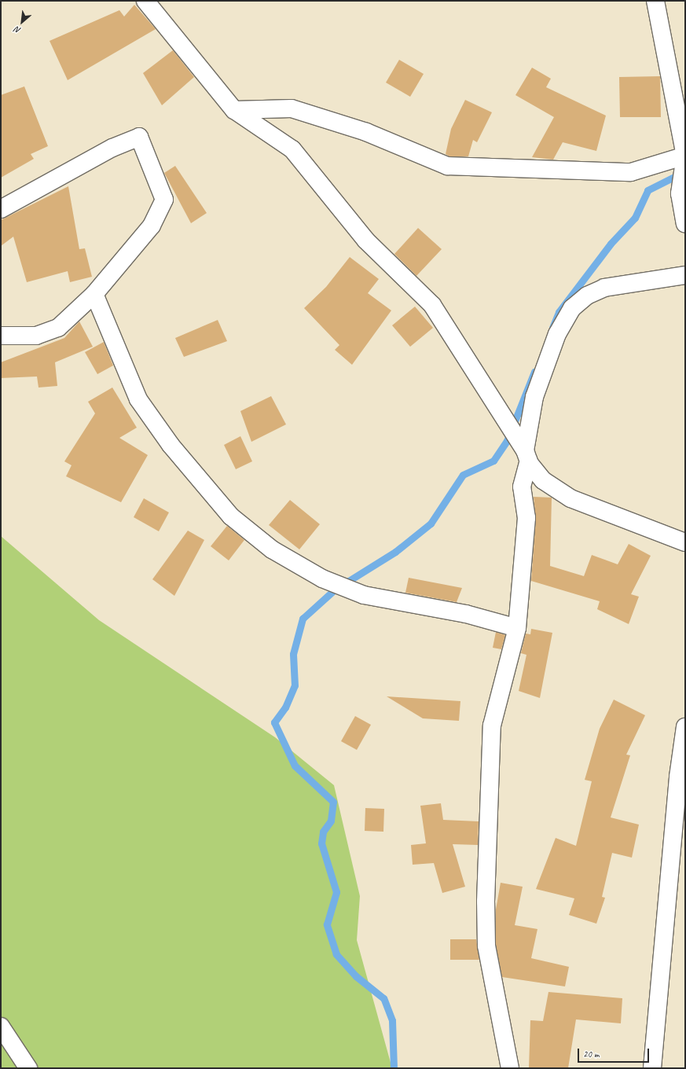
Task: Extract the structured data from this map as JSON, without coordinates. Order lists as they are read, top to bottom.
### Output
{
  "scale_bar": "20 m",
  "north": "bottom left"
}
